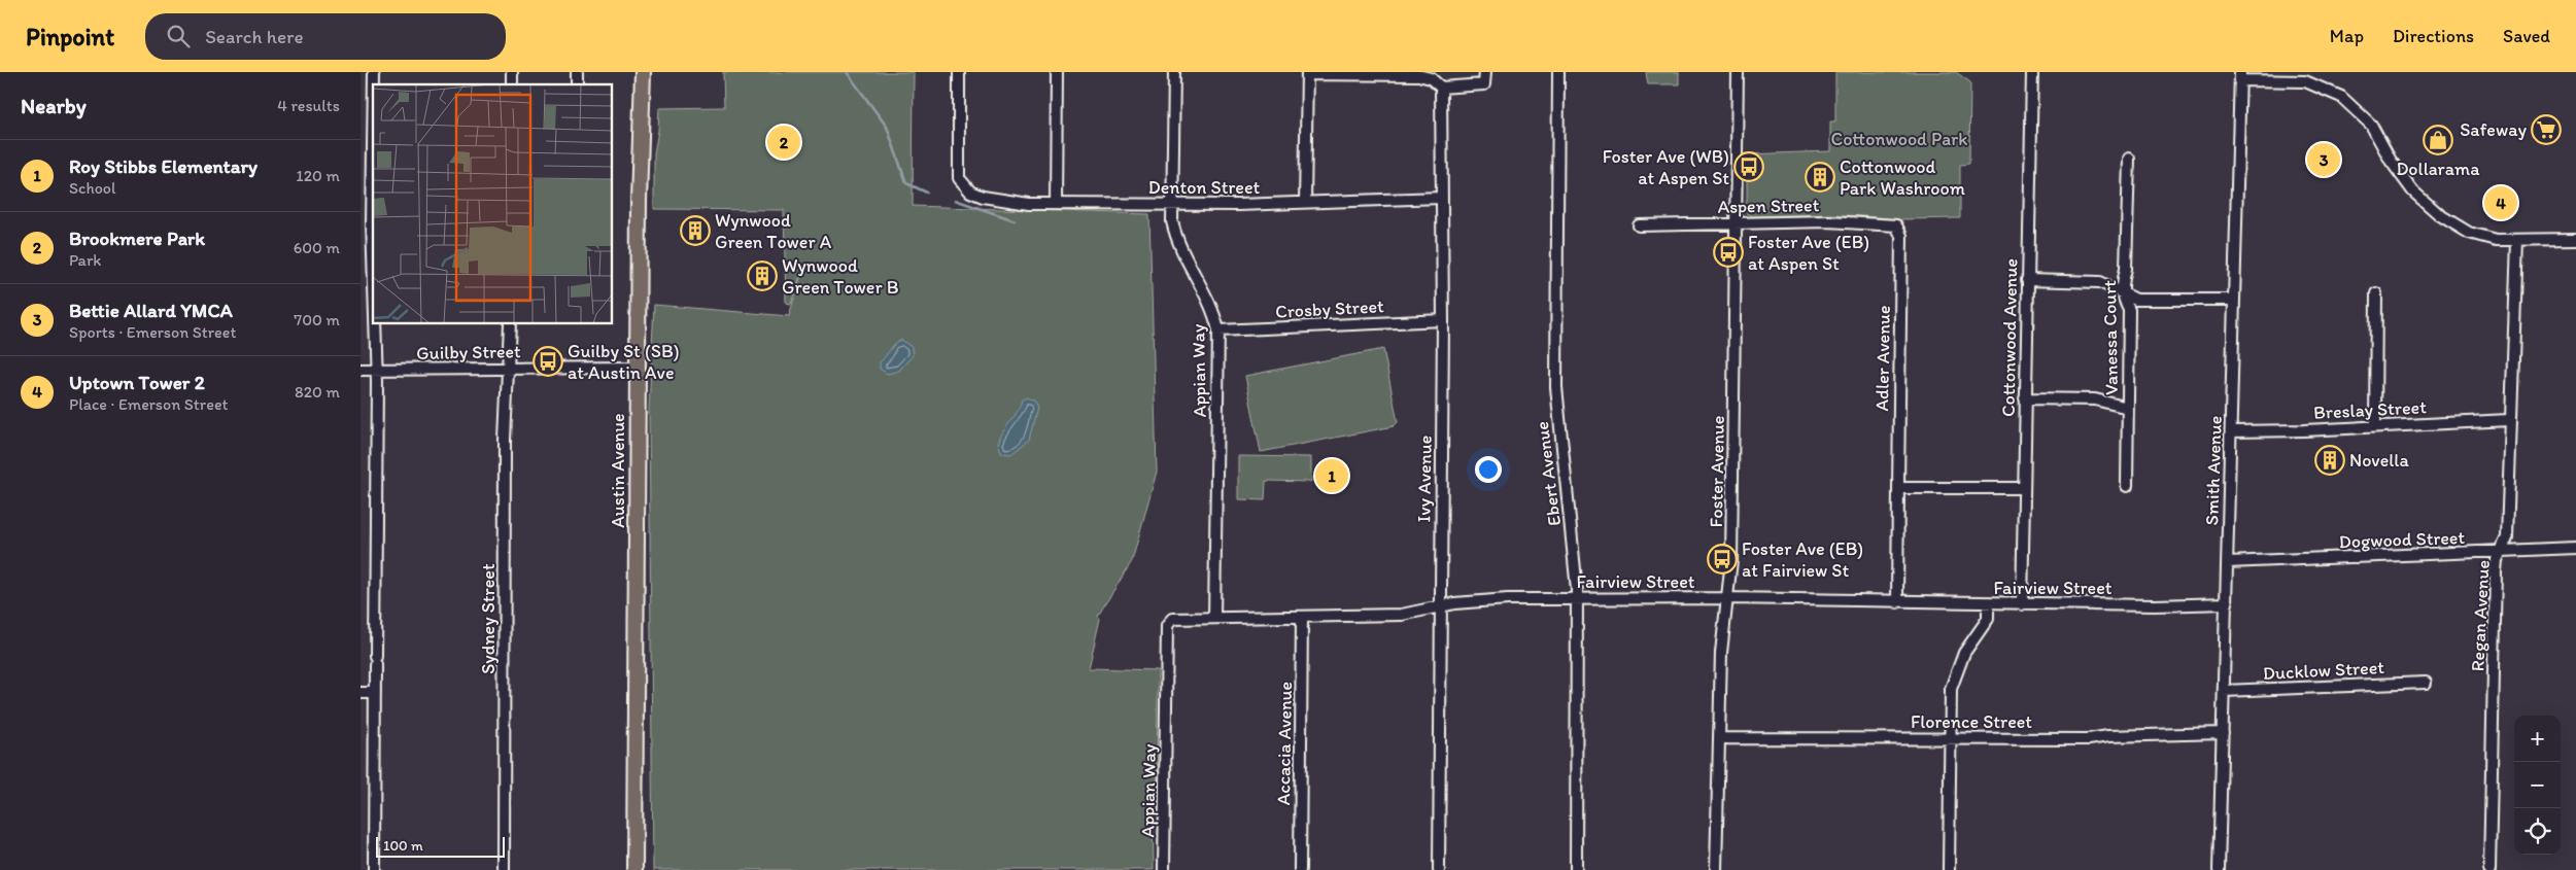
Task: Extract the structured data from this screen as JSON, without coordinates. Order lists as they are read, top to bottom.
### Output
{
  "streets": {
    "main road": ["Austin Avenue"],
    "street": [
      "Denton Street",
      "Aspen Street",
      "Crosby Street",
      "Cottonwood Avenue",
      "Vanessa Court",
      "Guilby Street",
      "Adler Avenue",
      "Appian Way",
      "Breslay Street",
      "Smith Avenue",
      "Foster Avenue",
      "Ebert Avenue",
      "Ivy Avenue",
      "Dogwood Street",
      "Fairview Street",
      "Regan Avenue",
      "Sydney Street",
      "Ducklow Street",
      "Florence Street",
      "Accacia Avenue"
    ]
  },
  "crossings": [
    ["Denton Street", "Appian Way"],
    ["Denton Street", "Ivy Avenue"],
    ["Aspen Street", "Adler Avenue"],
    ["Aspen Street", "Foster Avenue"],
    ["Crosby Street", "Appian Way"],
    ["Crosby Street", "Ivy Avenue"],
    ["Cottonwood Avenue", "Fairview Street"],
    ["Guilby Street", "Austin Avenue"],
    ["Guilby Street", "Sydney Street"],
    ["Adler Avenue", "Fairview Street"],
    ["Appian Way", "Fairview Street"],
    ["Breslay Street", "Smith Avenue"],
    ["Breslay Street", "Regan Avenue"],
    ["Smith Avenue", "Dogwood Street"],
    ["Smith Avenue", "Fairview Street"],
    ["Smith Avenue", "Ducklow Street"],
    ["Smith Avenue", "Florence Street"],
    ["Foster Avenue", "Fairview Street"],
    ["Foster Avenue", "Florence Street"],
    ["Ebert Avenue", "Fairview Street"],
    ["Ivy Avenue", "Fairview Street"],
    ["Dogwood Street", "Regan Avenue"],
    ["Fairview Street", "Accacia Avenue"]
  ],
  "parks": ["Cottonwood Park"],
  "places": {
    "supermarket": ["Safeway"],
    "shop": ["Dollarama"],
    "bus stop": [
      "Foster Ave (WB) at Aspen St",
      "Foster Ave (EB) at Aspen St",
      "Guilby St (SB) at Austin Ave",
      "Foster Ave (EB) at Fairview St"
    ],
    "building": [
      "Cottonwood Park Washroom",
      "Wynwood Green Tower A",
      "Wynwood Green Tower B",
      "Novella"
    ]
  },
  "scale_bar": "100 m",
  "page": {
    "header": "Pinpoint",
    "search": "Search here",
    "nav": ["Map", "Directions", "Saved"],
    "heading": ["Nearby", "4 results"],
    "pins": [
      "2",
      "3",
      "4",
      "1"
    ],
    "list": [
      {
        "mark": "1",
        "name": "Roy Stibbs Elementary",
        "note": "School",
        "value": "120 m"
      },
      {
        "mark": "2",
        "name": "Brookmere Park",
        "note": "Park",
        "value": "600 m"
      },
      {
        "mark": "3",
        "name": "Bettie Allard YMCA",
        "note": "Sports · Emerson Street",
        "value": "700 m"
      },
      {
        "mark": "4",
        "name": "Uptown Tower 2",
        "note": "Place · Emerson Street",
        "value": "820 m"
      }
    ],
    "map_buttons": ["+", "−"],
    "scale": "100 m"
  }
}
